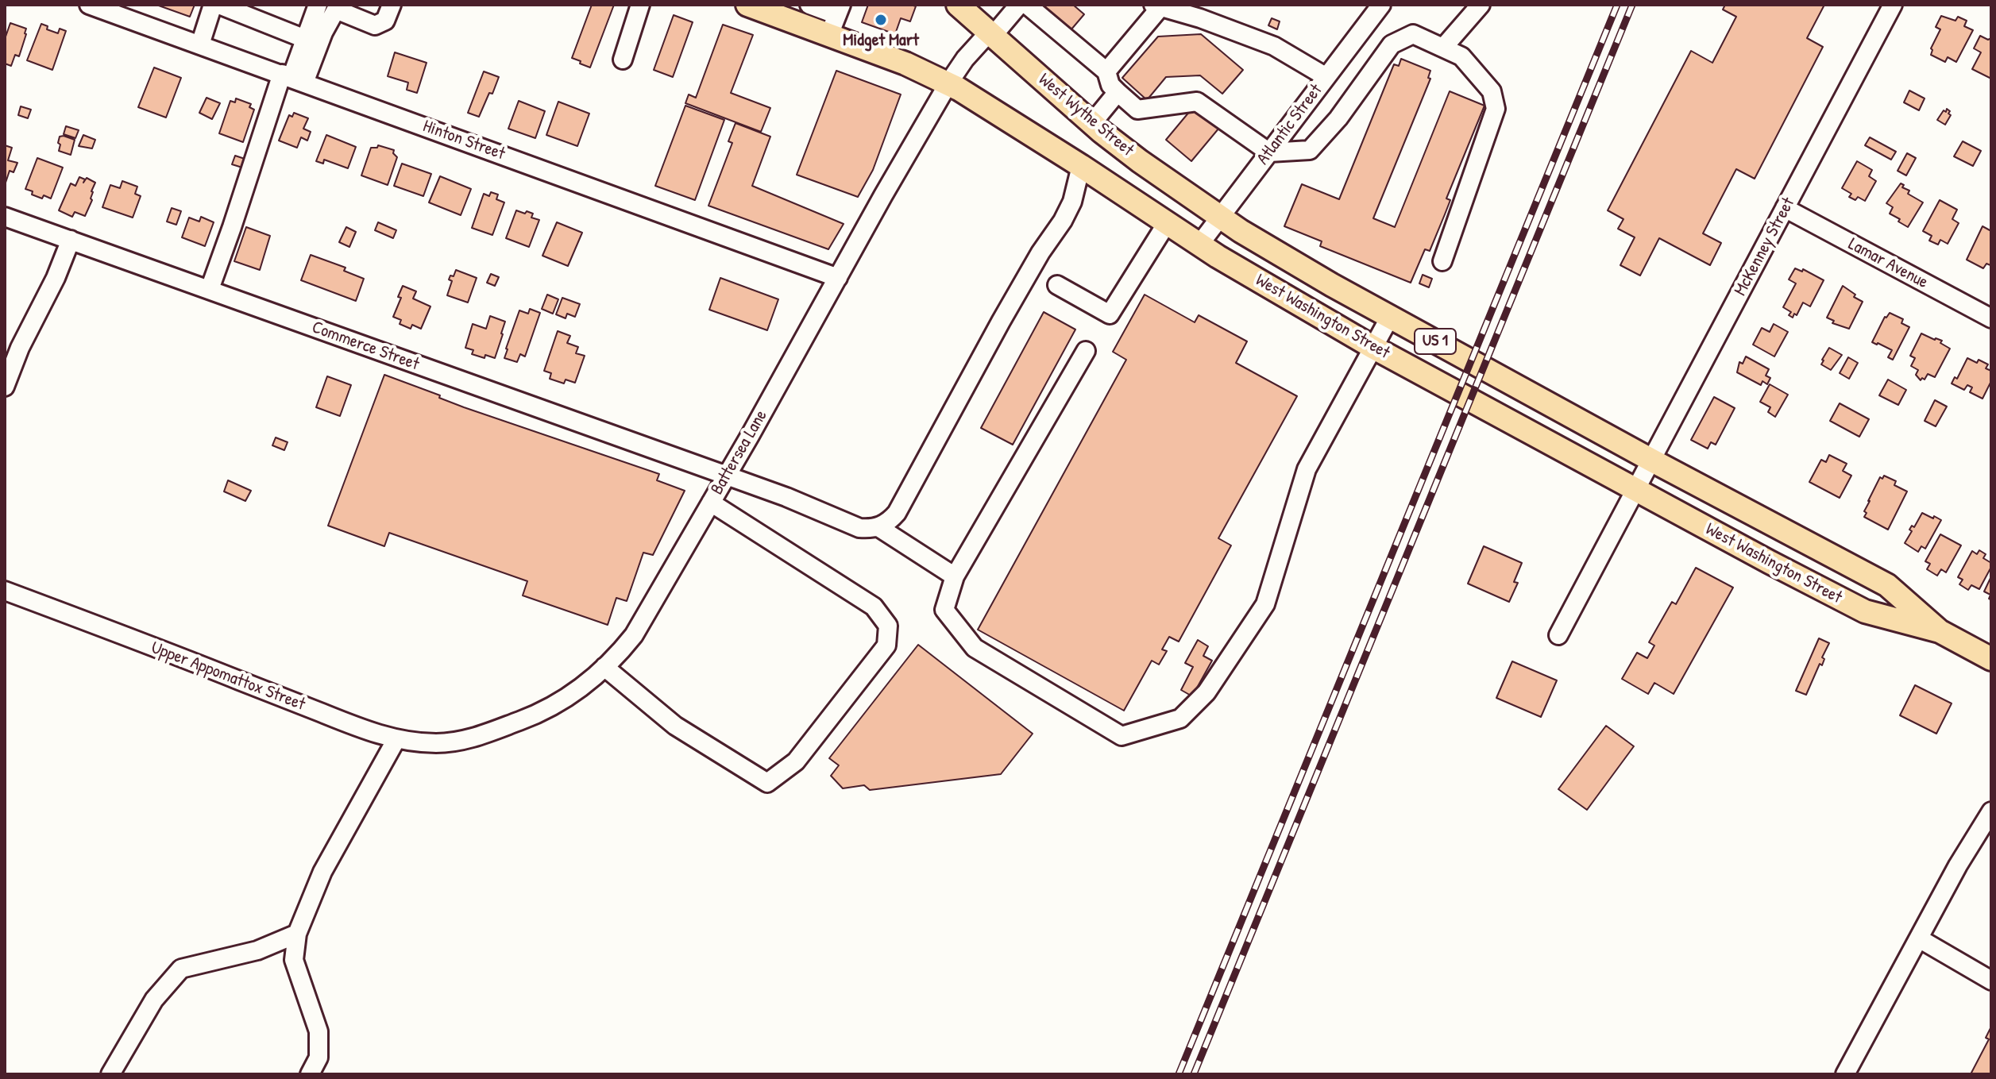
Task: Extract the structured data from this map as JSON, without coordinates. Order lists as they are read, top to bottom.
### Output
{
  "streets": {
    "main road": ["West Wythe Street", "West Washington Street", "US 1"],
    "street": [
      "Atlantic Street",
      "Hinton Street",
      "McKenney Street",
      "Lamar Avenue",
      "Commerce Street",
      "Battersea Lane",
      "Upper Appomattox Street"
    ]
  },
  "crossings": [
    ["West Wythe Street", "Atlantic Street"],
    ["West Wythe Street", "West Washington Street"],
    ["West Wythe Street", "Battersea Lane"],
    ["Atlantic Street", "West Washington Street"],
    ["Hinton Street", "Battersea Lane"],
    ["McKenney Street", "Lamar Avenue"],
    ["McKenney Street", "West Washington Street"],
    ["West Washington Street", "Battersea Lane"],
    ["Commerce Street", "Battersea Lane"],
    ["Battersea Lane", "Upper Appomattox Street"]
  ],
  "places": ["Midget Mart"]
}
